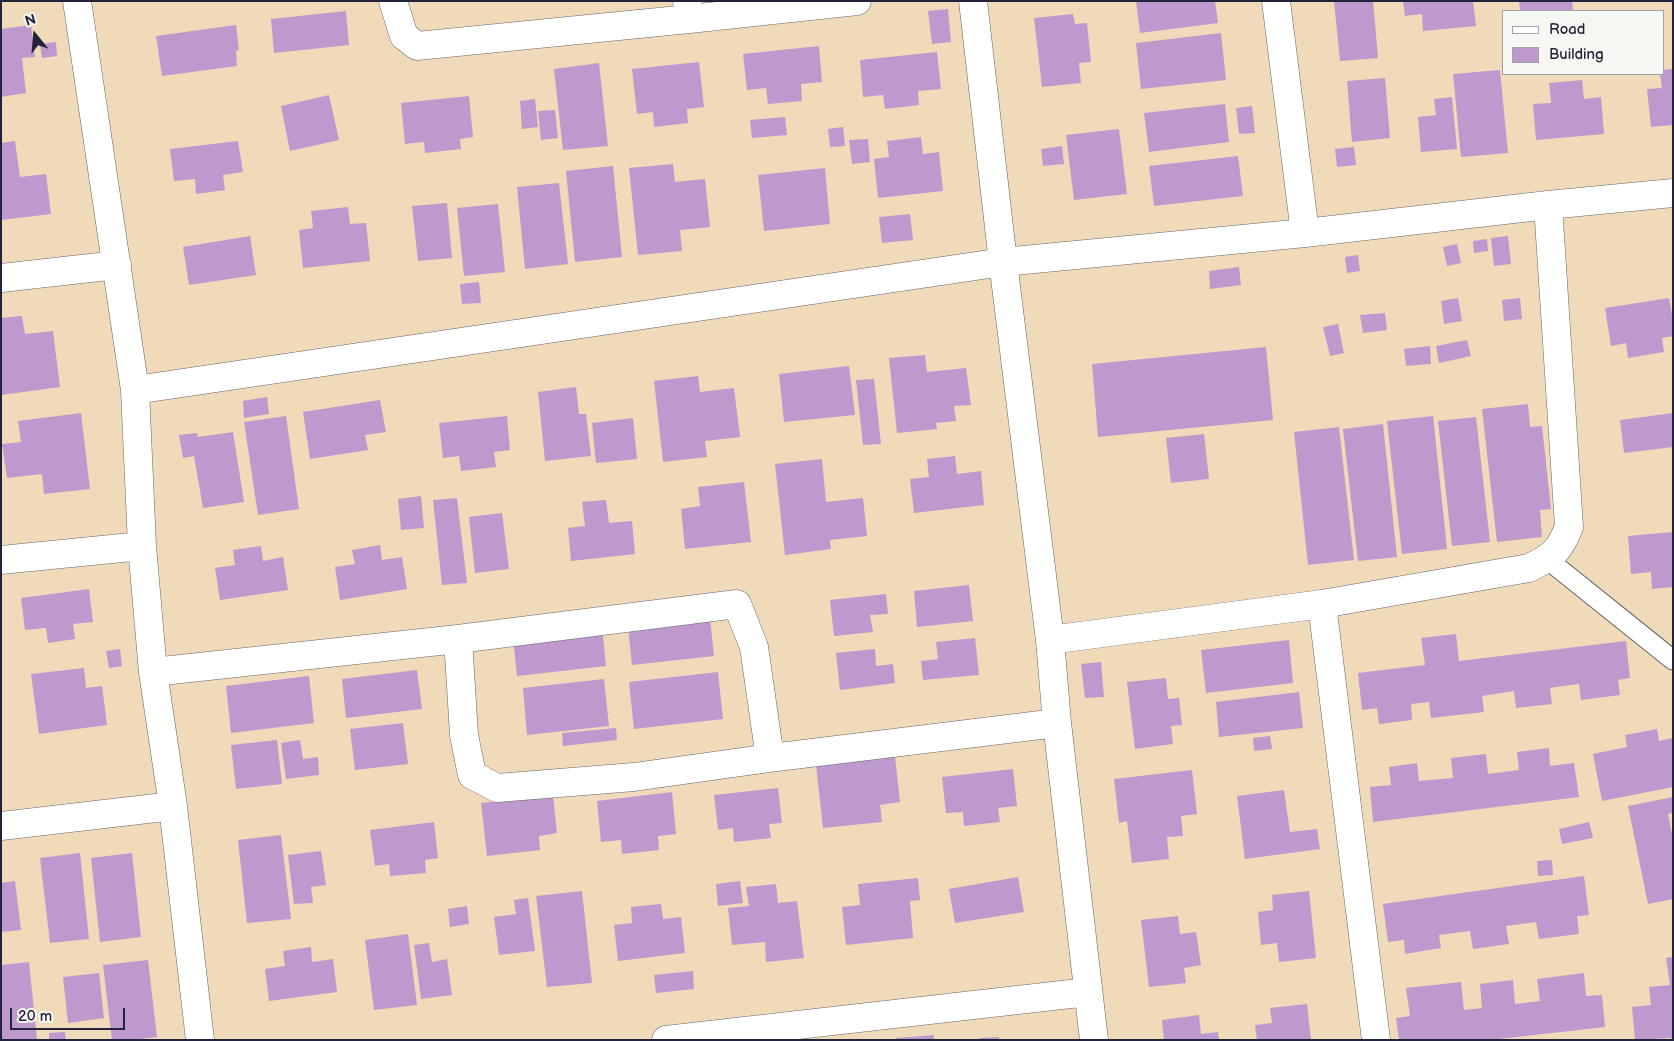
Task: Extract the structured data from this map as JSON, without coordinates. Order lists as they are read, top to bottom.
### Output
{
  "legend": ["Road", "Building"],
  "scale_bar": "20 m",
  "north": "top"
}
